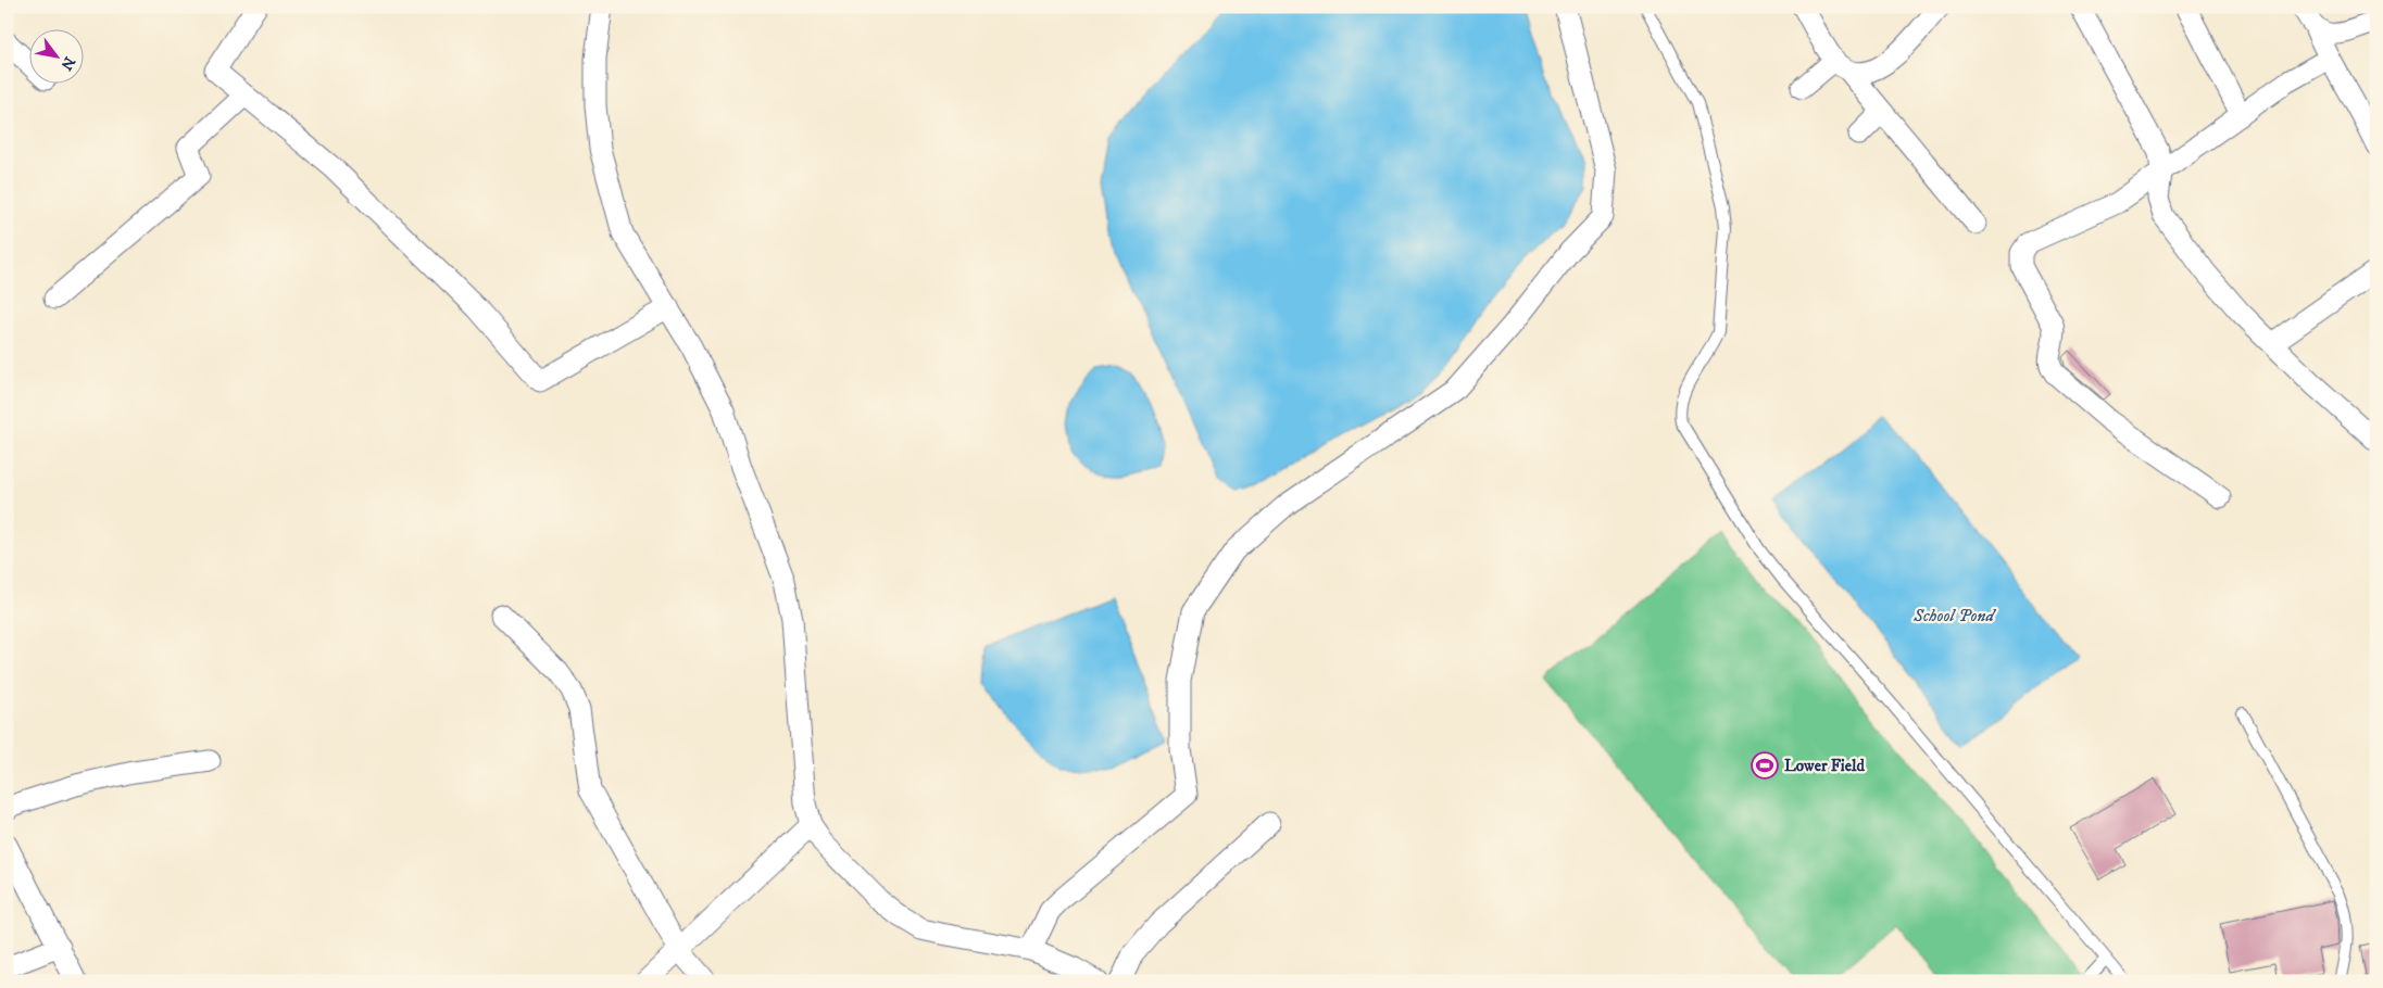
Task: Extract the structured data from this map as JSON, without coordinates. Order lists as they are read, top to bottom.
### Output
{
  "water": ["School Pond"],
  "places": {
    "sports": ["Lower Field"]
  },
  "north": "bottom right"
}
